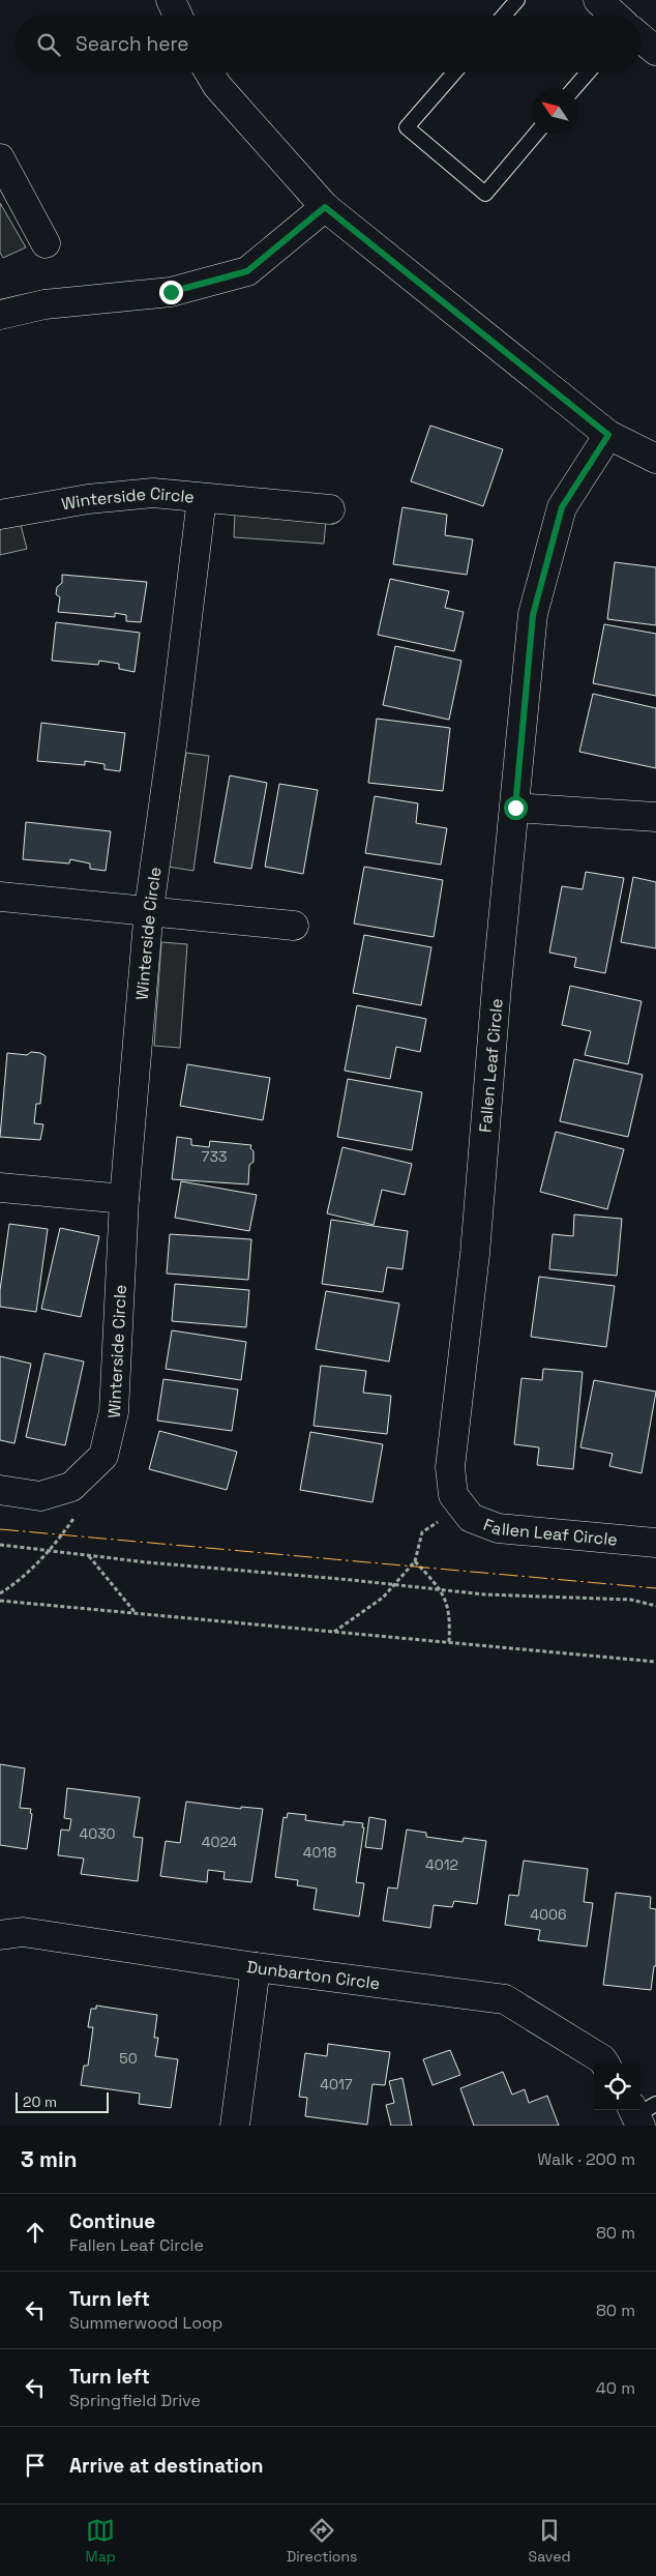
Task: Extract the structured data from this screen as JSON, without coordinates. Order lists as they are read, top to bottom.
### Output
{
  "streets": {
    "street": ["Winterside Circle", "Fallen Leaf Circle", "Dunbarton Circle"]
  },
  "house_numbers": [
    "733",
    "4030",
    "4024",
    "4018",
    "4012",
    "4006",
    "50",
    "4017"
  ],
  "scale_bar": "20 m",
  "north": "top left",
  "page": {
    "search": "Search here",
    "scale": "20 m",
    "heading": ["3 min", "Walk · 200 m"],
    "list": [
      ["Continue", "Fallen Leaf Circle", "80 m"],
      ["Turn left", "Summerwood Loop", "80 m"],
      ["Turn left", "Springfield Drive", "40 m"],
      "Arrive at destination"
    ],
    "nav": ["Map", "Directions", "Saved"]
  }
}
